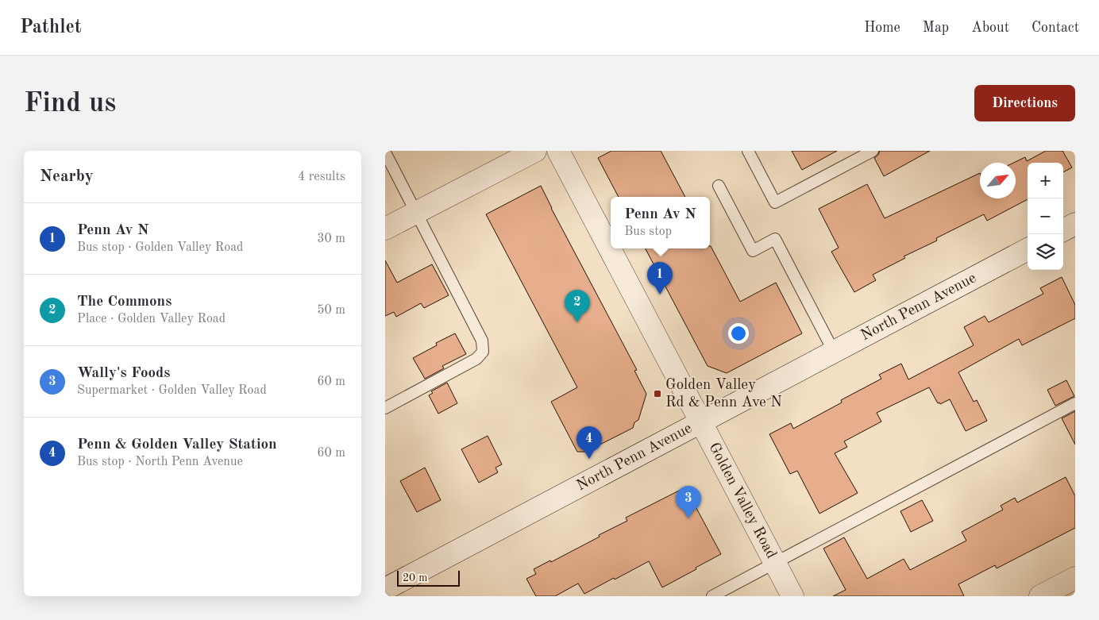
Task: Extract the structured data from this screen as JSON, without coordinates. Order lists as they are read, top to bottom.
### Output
{
  "streets": {
    "main road": ["North Penn Avenue", "Golden Valley Road"]
  },
  "crossings": [
    ["North Penn Avenue", "Golden Valley Road"]
  ],
  "places": {
    "transit": ["Golden Valley Rd & Penn Ave N"]
  },
  "scale_bar": "20 m",
  "north": "top right",
  "page": {
    "header": "Pathlet",
    "nav": [
      "Home",
      "Map",
      "About",
      "Contact"
    ],
    "buttons": "Directions",
    "title": "Find us",
    "heading": ["Nearby", "4 results"],
    "map_buttons": ["+", "−"],
    "popup": ["Penn Av N", "Bus stop"],
    "list": [
      {
        "mark": "1",
        "name": "Penn Av N",
        "note": "Bus stop · Golden Valley Road",
        "value": "30 m"
      },
      {
        "mark": "2",
        "name": "The Commons",
        "note": "Place · Golden Valley Road",
        "value": "50 m"
      },
      {
        "mark": "3",
        "name": "Wally's Foods",
        "note": "Supermarket · Golden Valley Road",
        "value": "60 m"
      },
      {
        "mark": "4",
        "name": "Penn & Golden Valley Station",
        "note": "Bus stop · North Penn Avenue",
        "value": "60 m"
      }
    ],
    "pins": [
      "1",
      "2",
      "4",
      "3"
    ],
    "scale": "20 m"
  }
}
